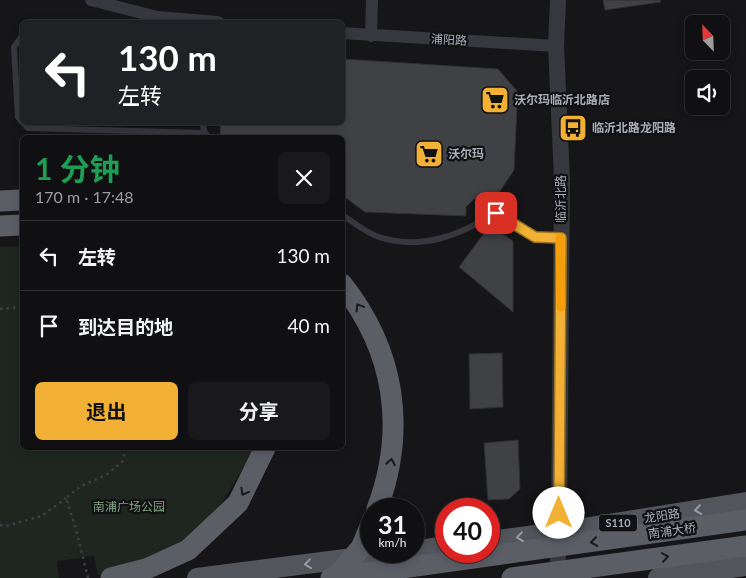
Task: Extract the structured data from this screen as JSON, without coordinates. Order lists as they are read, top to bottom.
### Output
{
  "streets": {
    "highway": ["南浦大桥"],
    "main road": ["龙阳路", "S110"],
    "street": ["浦阳路", "临沂北路"]
  },
  "crossings": [
    ["浦阳路", "临沂北路"],
    ["临沂北路", "龙阳路"]
  ],
  "parks": ["南浦广场公园"],
  "places": {
    "supermarket": ["沃尔玛临沂北路店", "沃尔玛"],
    "bus stop": ["临沂北路龙阳路"]
  },
  "north": "top left",
  "page": {
    "turn": ["130 m", "左转"],
    "heading": ["1 分钟", "170 m · 17:48"],
    "list": [
      {
        "name": "左转",
        "value": "130 m"
      },
      {
        "name": "到达目的地",
        "value": "40 m"
      }
    ],
    "buttons": ["退出", "分享"],
    "speed": "31 km/h",
    "limit": "40"
  }
}
